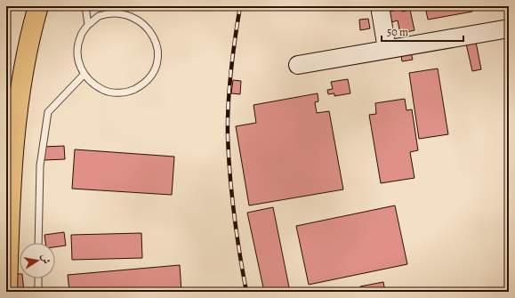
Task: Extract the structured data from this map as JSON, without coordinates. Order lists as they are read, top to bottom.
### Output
{
  "scale_bar": "50 m",
  "north": "right"
}
